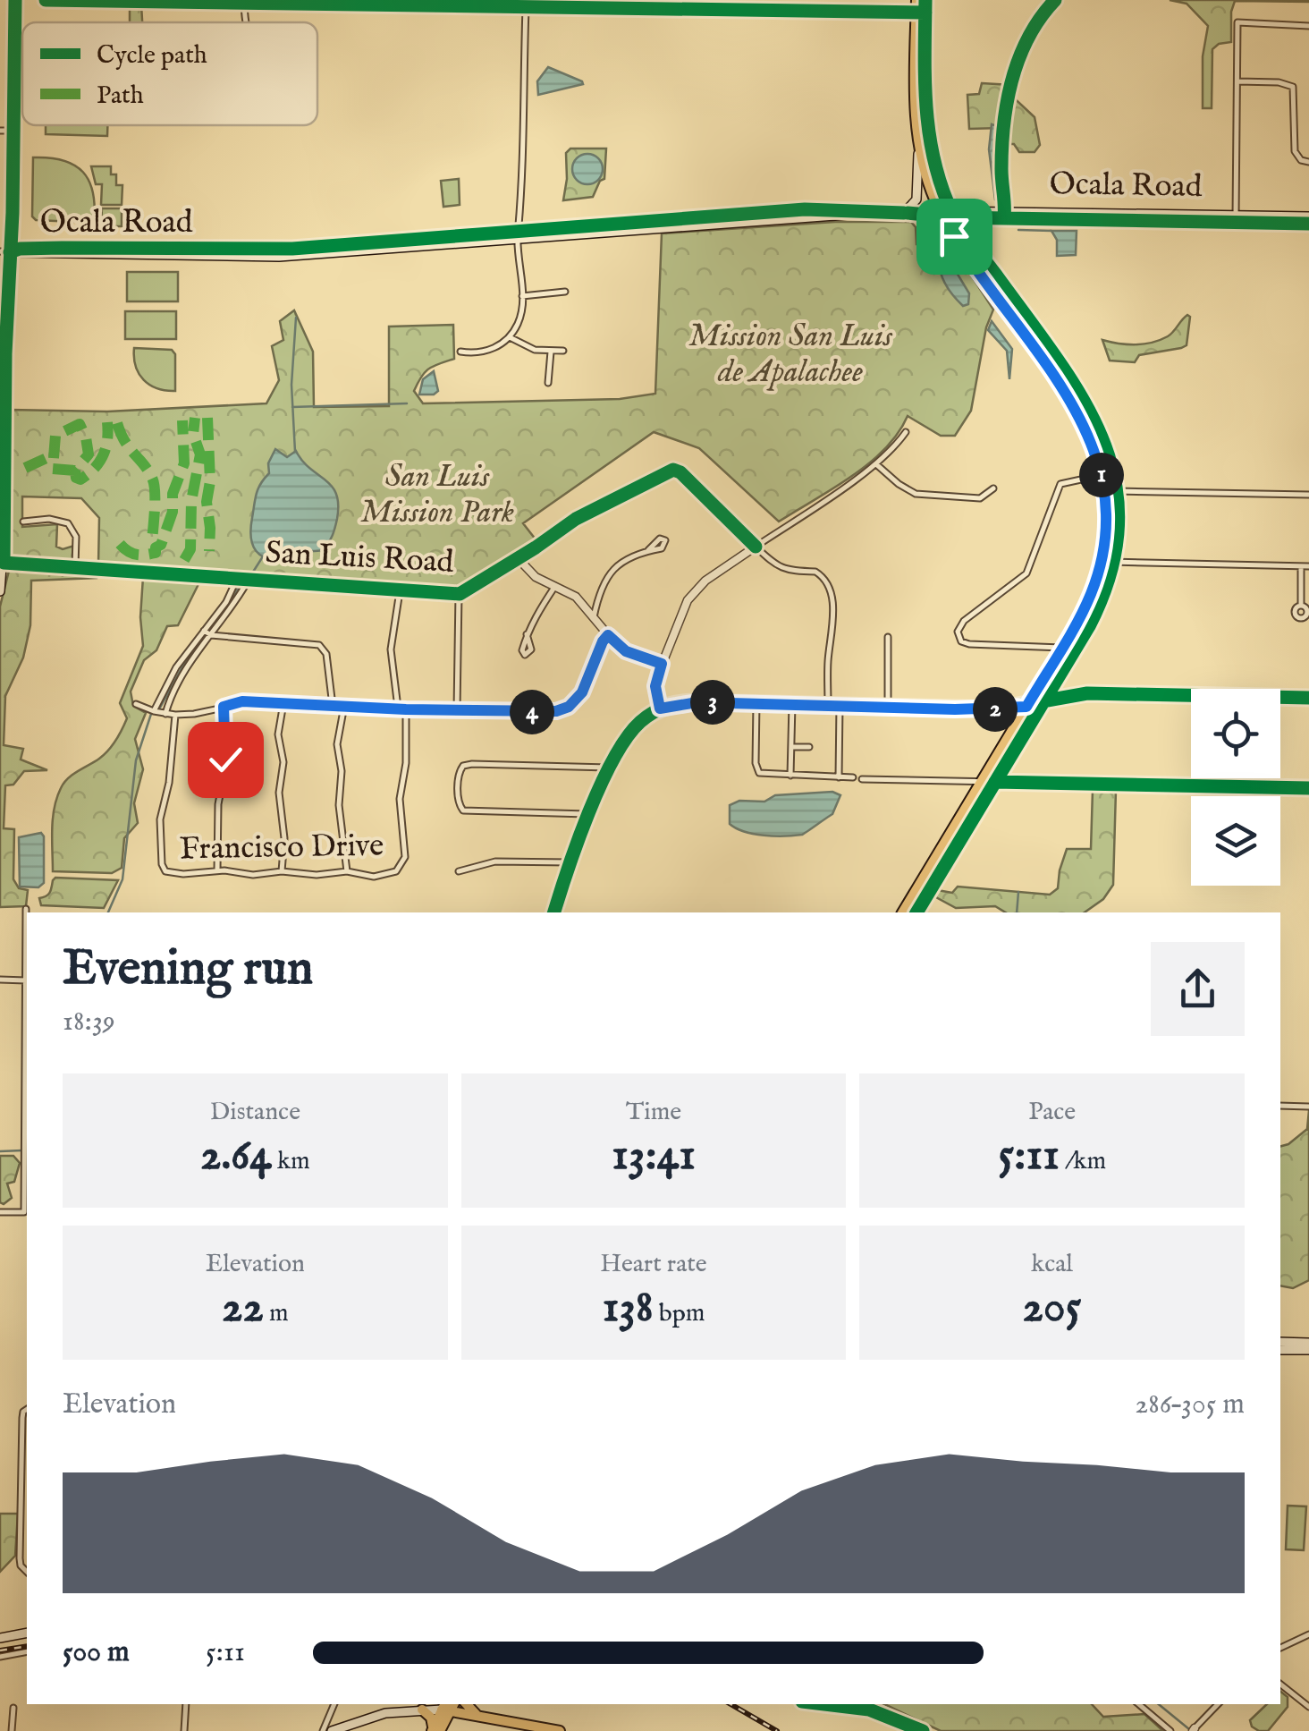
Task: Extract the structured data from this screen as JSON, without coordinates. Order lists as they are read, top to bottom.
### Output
{
  "streets": {
    "main road": ["Ocala Road"],
    "street": ["San Luis Road", "Francisco Drive"]
  },
  "parks": ["Mission San Luis de Apalachee", "San Luis Mission Park"],
  "legend": ["Cycle path", "Path"],
  "page": {
    "pins": [
      "1",
      "3",
      "2",
      "4"
    ],
    "heading": ["Evening run", "18:39"],
    "stats": [
      ["Distance", "2.64 km"],
      ["Time", "13:41"],
      ["Pace", "5:11 /km"],
      ["Elevation", "22 m"],
      ["Heart rate", "138 bpm"],
      ["kcal", "205"]
    ],
    "chart": ["Elevation", "286–305 m"],
    "list": [
      {
        "name": "500 m",
        "note": "5:11"
      }
    ]
  }
}
